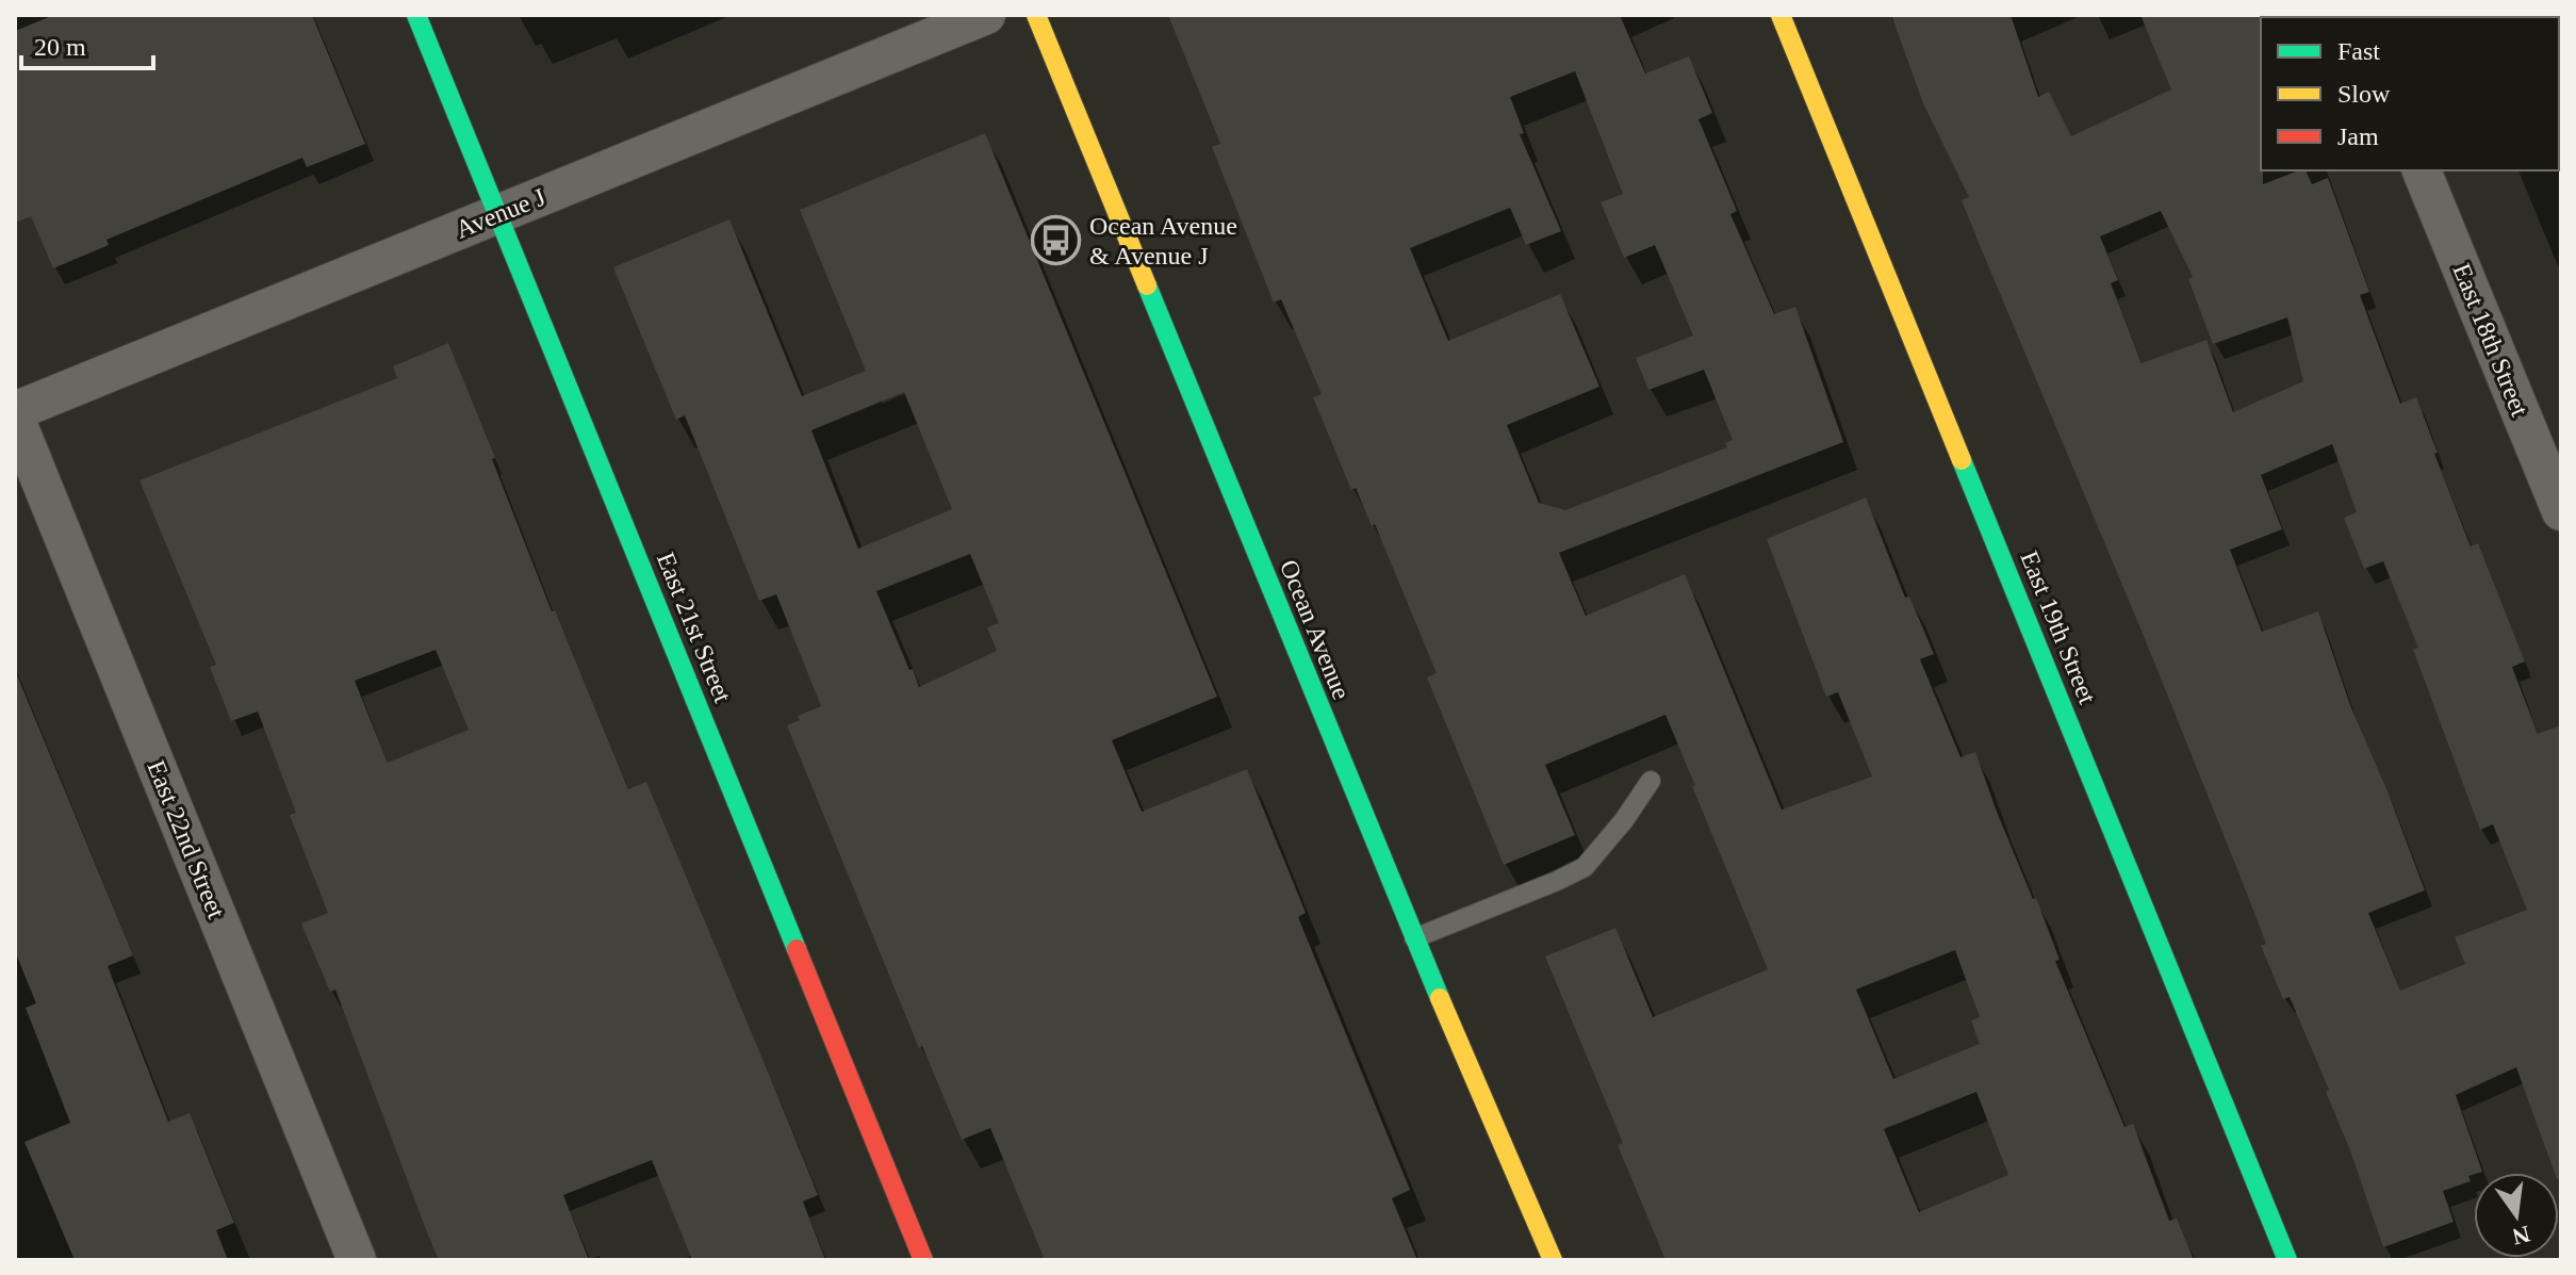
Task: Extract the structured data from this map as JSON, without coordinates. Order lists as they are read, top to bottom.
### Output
{
  "streets": {
    "street": [
      "Avenue J",
      "East 18th Street",
      "East 21st Street",
      "East 19th Street",
      "Ocean Avenue",
      "East 22nd Street"
    ]
  },
  "crossings": [
    ["Avenue J", "East 21st Street"],
    ["Avenue J", "East 22nd Street"]
  ],
  "places": {
    "bus stop": ["Ocean Avenue & Avenue J"]
  },
  "legend": ["Fast", "Slow", "Jam"],
  "scale_bar": "20 m",
  "north": "bottom"
}
